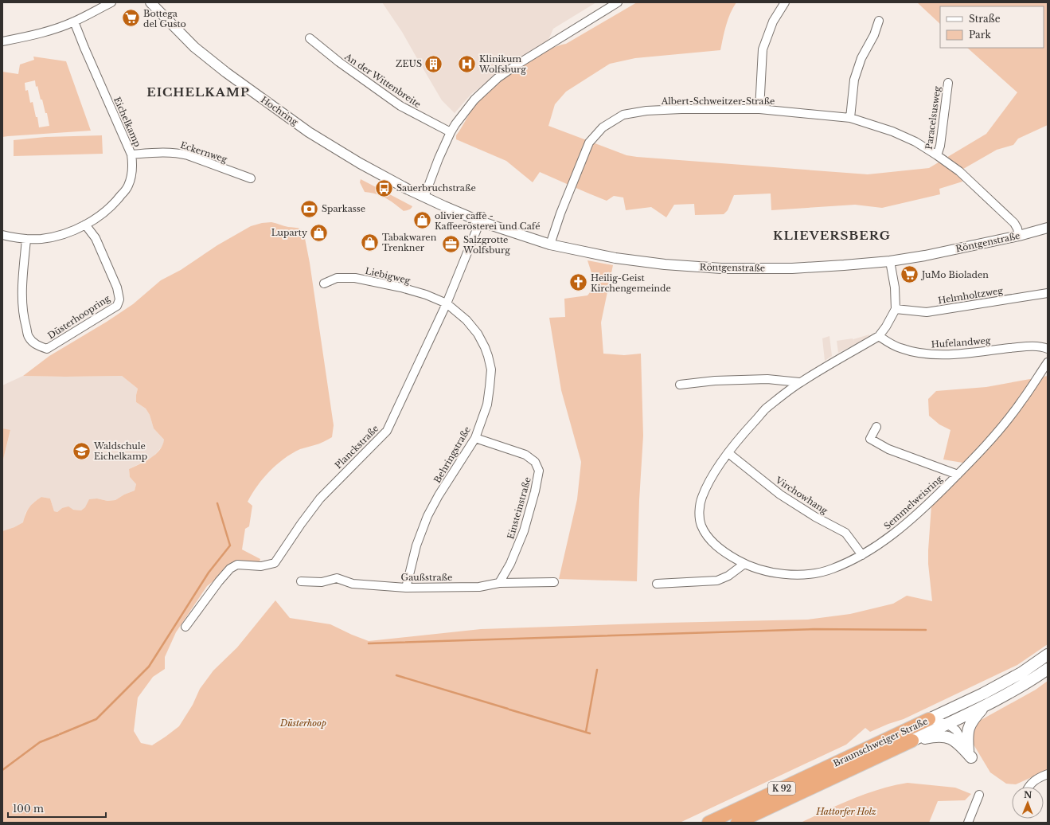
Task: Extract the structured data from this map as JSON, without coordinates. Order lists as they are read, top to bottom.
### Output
{
  "streets": {
    "highway": ["Braunschweiger Straße", "K 92"],
    "street": [
      "An der Wittenbreite",
      "Albert-Schweitzer-Straße",
      "Hochring",
      "Paracelsusweg",
      "Eichelkamp",
      "Eckernweg",
      "Röntgenstraße",
      "Liebigweg",
      "Helmholtzweg",
      "Düsterhoopring",
      "Hufelandweg",
      "Planckstraße",
      "Behringstraße",
      "Virchowhang",
      "Semmelweisring",
      "Einsteinstraße",
      "Gaußstraße"
    ]
  },
  "crossings": [
    ["Albert-Schweitzer-Straße", "Paracelsusweg"],
    ["Albert-Schweitzer-Straße", "Röntgenstraße"],
    ["Hochring", "Röntgenstraße"],
    ["Eichelkamp", "Eckernweg"],
    ["Eichelkamp", "Düsterhoopring"],
    ["Röntgenstraße", "Planckstraße"],
    ["Liebigweg", "Planckstraße"],
    ["Liebigweg", "Behringstraße"],
    ["Helmholtzweg", "Semmelweisring"],
    ["Hufelandweg", "Semmelweisring"],
    ["Planckstraße", "Behringstraße"],
    ["Behringstraße", "Einsteinstraße"],
    ["Behringstraße", "Gaußstraße"],
    ["Virchowhang", "Semmelweisring"],
    ["Einsteinstraße", "Gaußstraße"]
  ],
  "districts": ["EICHELKAMP", "KLIEVERSBERG"],
  "parks": ["Düsterhoop", "Hattorfer Holz"],
  "places": {
    "supermarket": ["Bottega del Gusto", "JuMo Bioladen"],
    "building": ["ZEUS"],
    "hospital": ["Klinikum Wolfsburg"],
    "bus stop": ["Sauerbruchstraße"],
    "bank": ["Sparkasse"],
    "shop": ["olivier caffè - Kaffeerösterei und Café", "Luparty", "Tabakwaren Trenkner"],
    "office": ["Salzgrotte Wolfsburg"],
    "church": ["Heilig-Geist Kirchengemeinde"],
    "school or university": ["Waldschule Eichelkamp"]
  },
  "legend": ["Straße", "Park"],
  "scale_bar": "100 m",
  "north": "top"
}
